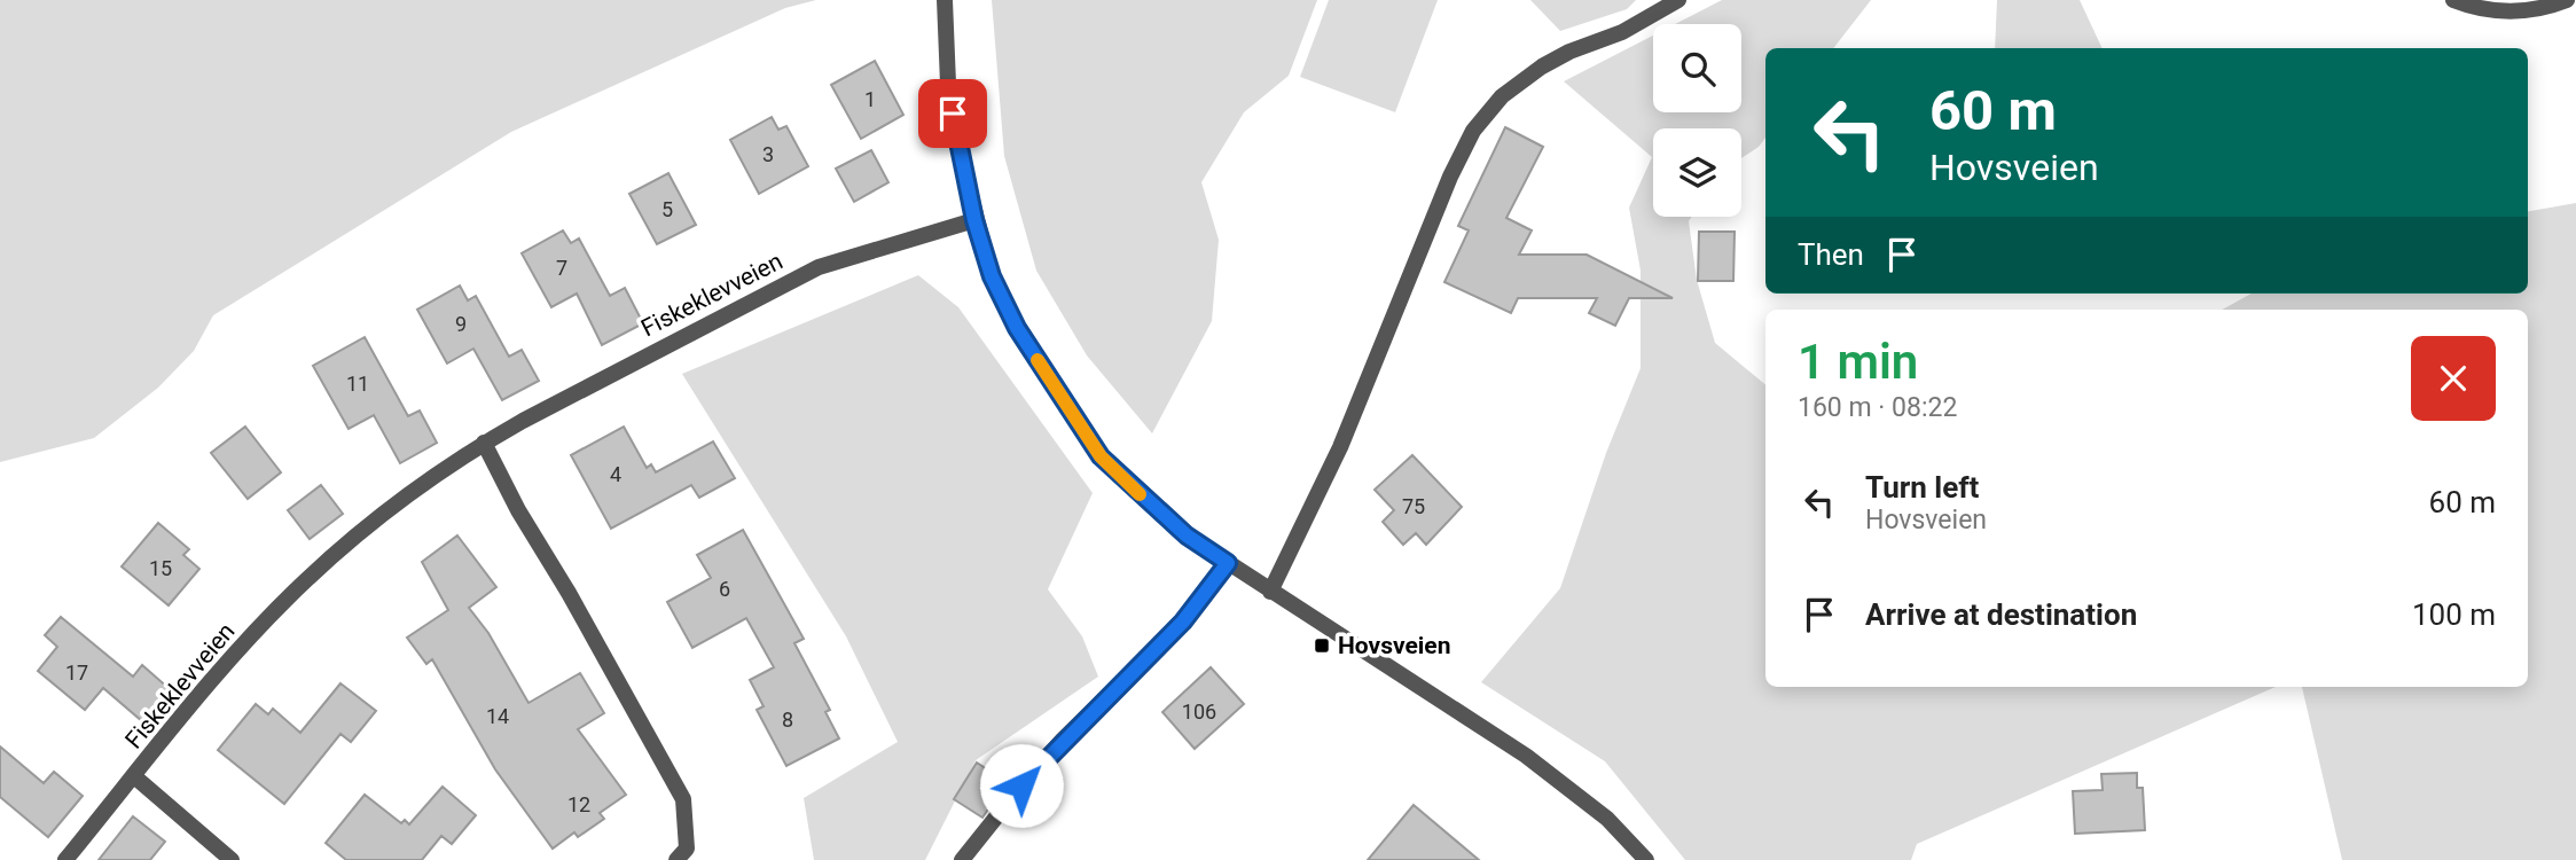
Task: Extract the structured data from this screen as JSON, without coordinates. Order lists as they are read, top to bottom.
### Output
{
  "streets": {
    "street": ["Fiskeklevveien"]
  },
  "places": {
    "transit": ["Hovsveien"]
  },
  "house_numbers": [
    "1",
    "3",
    "5",
    "7",
    "9",
    "11",
    "4",
    "75",
    "15",
    "6",
    "17",
    "106",
    "14",
    "8",
    "12"
  ],
  "page": {
    "turn": ["60 m", "Hovsveien"],
    "then": "Then",
    "heading": ["1 min", "160 m · 08:22"],
    "list": [
      {
        "name": "Turn left",
        "note": "Hovsveien",
        "value": "60 m"
      },
      {
        "name": "Arrive at destination",
        "value": "100 m"
      }
    ]
  }
}
